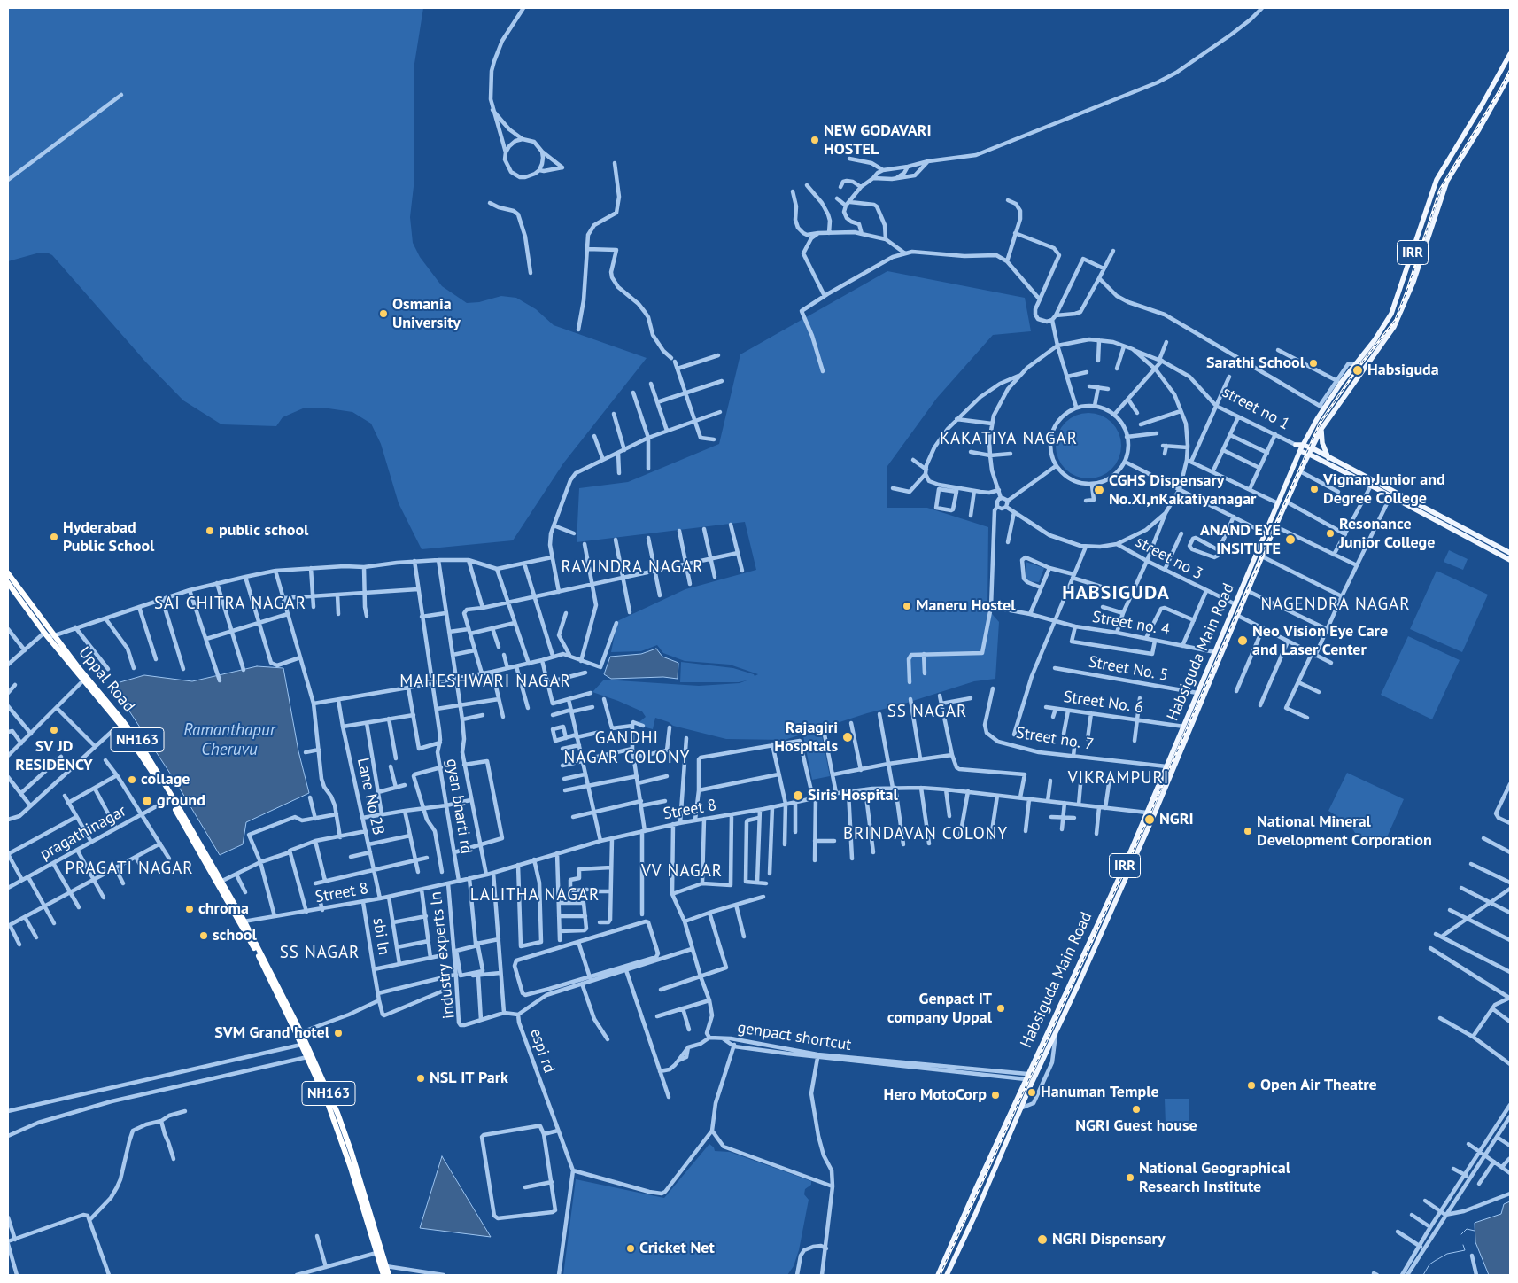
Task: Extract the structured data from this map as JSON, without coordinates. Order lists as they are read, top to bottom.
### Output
{
  "streets": {
    "highway": ["Uppal Road", "NH163"],
    "main road": ["IRR", "street no 1", "Habsiguda Main Road"],
    "street": [
      "street no 3",
      "Street no. 4",
      "Street No. 5",
      "Street No. 6",
      "Street no. 7",
      "Lane No 2B",
      "gyan bharti rd",
      "Street 8",
      "pragathinagar",
      "sbi ln",
      "industry experts ln",
      "genpact shortcut",
      "espi rd"
    ]
  },
  "crossings": [
    ["street no 1", "Habsiguda Main Road"],
    ["street no 3", "Habsiguda Main Road"],
    ["Street no. 4", "Habsiguda Main Road"],
    ["Habsiguda Main Road", "Street No. 5"],
    ["Habsiguda Main Road", "Street No. 6"],
    ["Habsiguda Main Road", "Street no. 7"],
    ["Habsiguda Main Road", "Street 8"],
    ["Uppal Road", "NH163"],
    ["Uppal Road", "Street 8"],
    ["NH163", "Street 8"],
    ["NH163", "pragathinagar"],
    ["Lane No 2B", "Street 8"],
    ["gyan bharti rd", "Street 8"],
    ["Street 8", "sbi ln"],
    ["Street 8", "industry experts ln"]
  ],
  "districts": [
    "KAKATIYA NAGAR",
    "RAVINDRA NAGAR",
    "HABSIGUDA",
    "SAI CHITRA NAGAR",
    "NAGENDRA NAGAR",
    "MAHESHWARI NAGAR",
    "SS NAGAR",
    "GANDHI NAGAR COLONY",
    "VIKRAMPURI",
    "BRINDAVAN COLONY",
    "PRAGATI NAGAR",
    "VV NAGAR",
    "LALITHA NAGAR",
    "SS NAGAR"
  ],
  "water": ["Ramanthapur Cheruvu"],
  "places": [
    "NEW GODAVARI HOSTEL",
    "Osmania University",
    "Sarathi School",
    "Habsiguda",
    "Vignan Junior and Degree College",
    "CGHS Dispensary No.XI,nKakatiyanagar",
    "public school",
    "Resonance Junior College",
    "Hyderabad Public School",
    "ANAND EYE INSITUTE",
    "Maneru Hostel",
    "Neo Vision Eye Care and Laser Center",
    "SV JD RESIDENCY",
    "Rajagiri Hospitals",
    "collage",
    "Siris Hospital",
    "ground",
    "NGRI",
    "National Mineral Development Corporation",
    "chroma",
    "school",
    "Genpact IT company Uppal",
    "SVM Grand hotel",
    "NSL IT Park",
    "Open Air Theatre",
    "Hanuman Temple",
    "Hero MotoCorp",
    "NGRI Guest house",
    "National Geographical Research Institute",
    "NGRI Dispensary",
    "Cricket Net"
  ]
}
